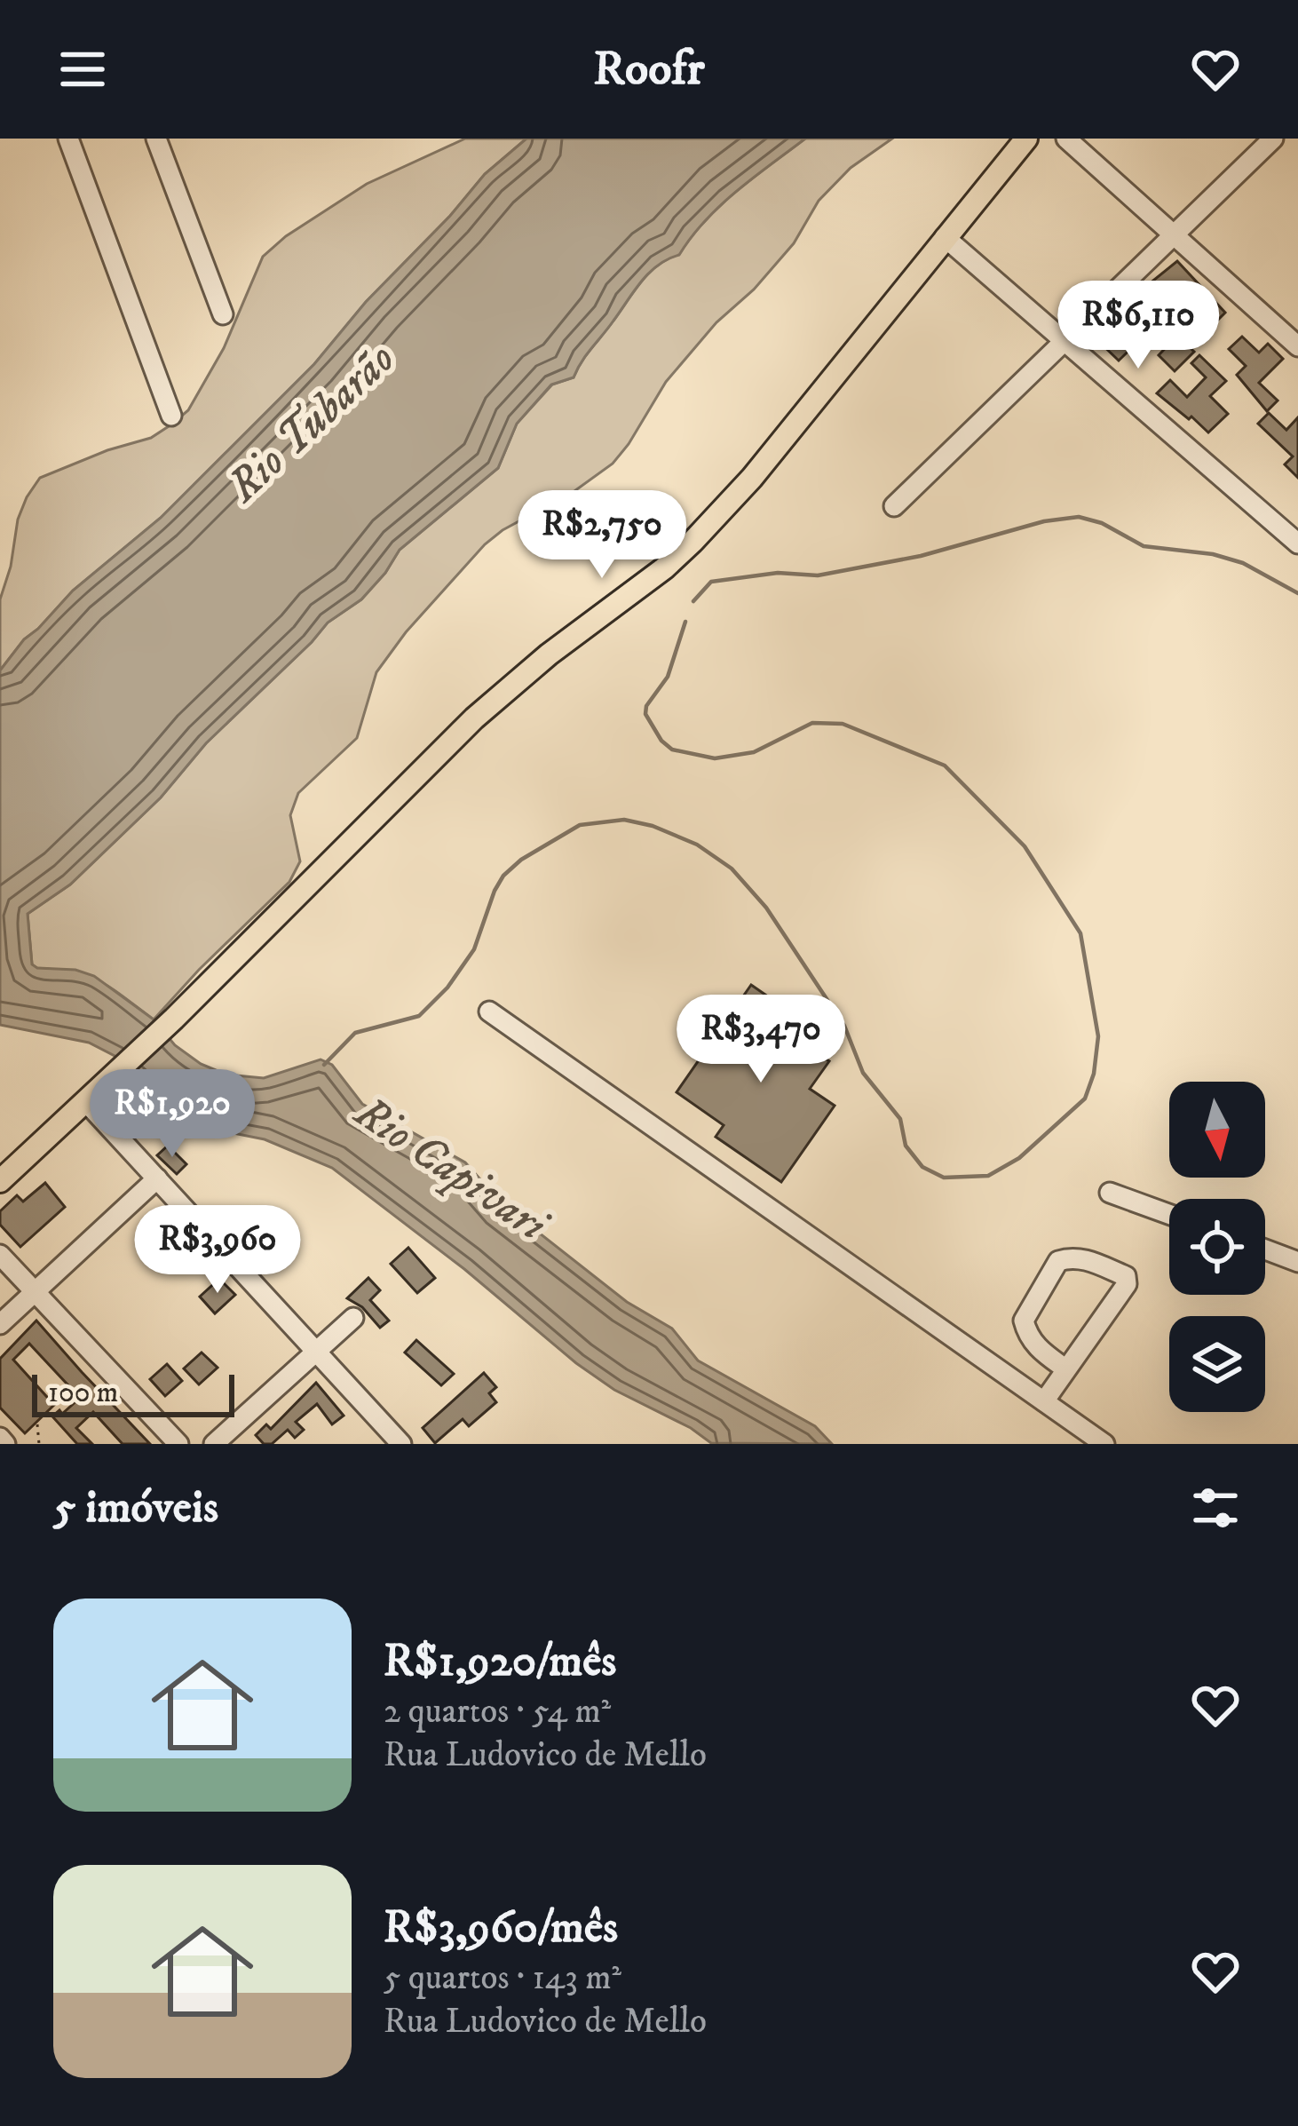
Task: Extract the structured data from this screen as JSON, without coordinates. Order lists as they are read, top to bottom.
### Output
{
  "water": ["Rio Tubarão", "Rio Capivari"],
  "scale_bar": "100 m",
  "north": "bottom",
  "page": {
    "header": "Roofr",
    "price": [
      "R$6,110",
      "R$2,750",
      "R$3,470",
      "R$1,920",
      "R$3,960"
    ],
    "scale": "100 m",
    "heading": "5 imóveis",
    "list": [
      {
        "name": "R$1,920/mês",
        "note": "2 quartos · 54 m² · Rua Ludovico de Mello"
      },
      {
        "name": "R$3,960/mês",
        "note": "5 quartos · 143 m² · Rua Ludovico de Mello"
      }
    ]
  }
}
